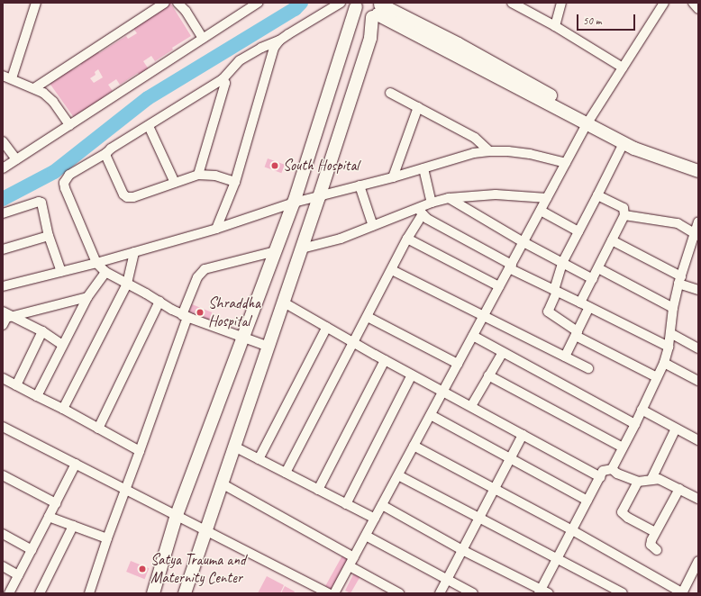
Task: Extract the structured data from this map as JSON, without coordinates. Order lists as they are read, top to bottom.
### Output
{
  "places": ["South Hospital", "Shraddha Hospital", "Satya Trauma and Maternity Center"],
  "scale_bar": "50 m"
}
